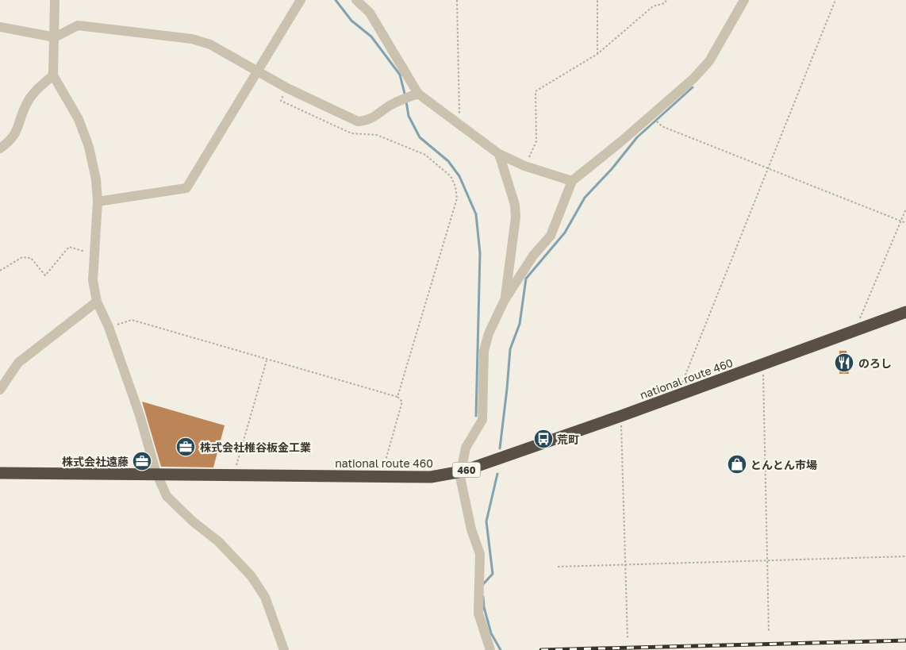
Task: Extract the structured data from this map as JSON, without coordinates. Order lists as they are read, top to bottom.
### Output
{
  "streets": {
    "highway": ["national route 460", "460"]
  },
  "places": {
    "restaurant": ["のろし"],
    "bus stop": ["荒町"],
    "office": ["株式会社椎谷板金工業", "株式会社遠藤"],
    "shop": ["とんとん市場"]
  }
}
